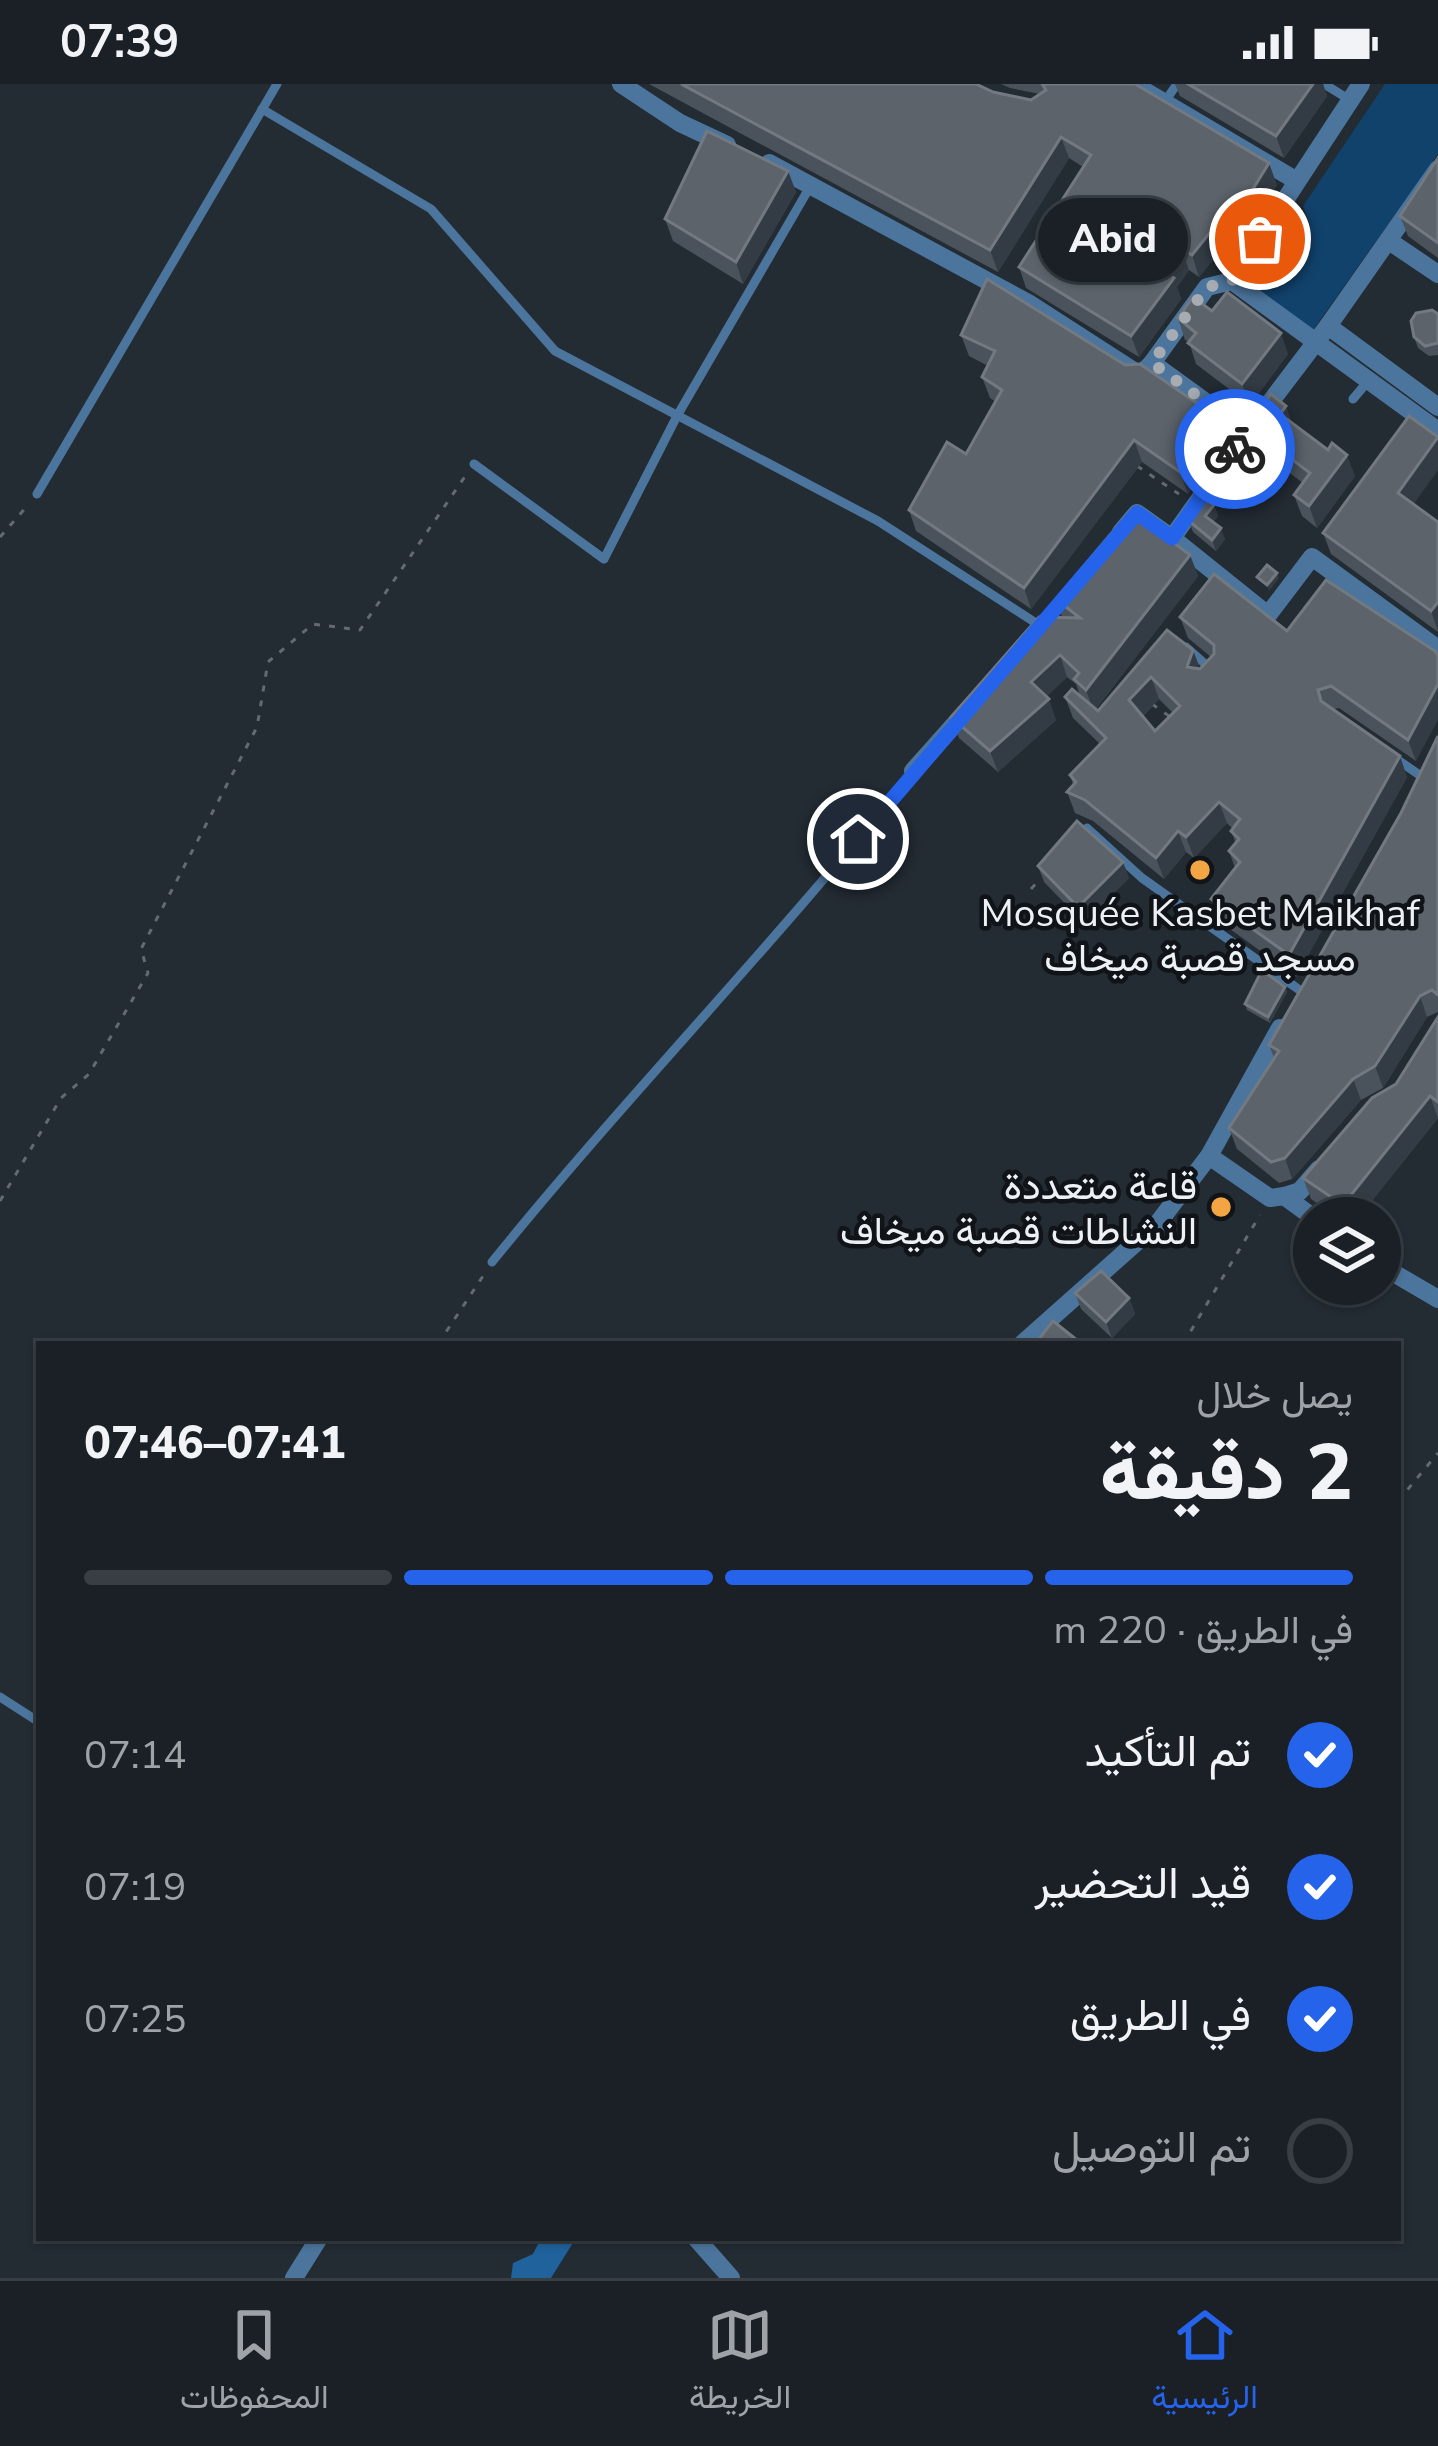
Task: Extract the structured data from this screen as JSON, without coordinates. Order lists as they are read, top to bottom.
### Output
{
  "places": ["Abid", "Mosquée Kasbet Maikhaf مسجد قصبة ميخاف", "قاعة متعددة النشاطات قصبة ميخاف"],
  "page": {
    "status": "07:39",
    "bubble": "Abid",
    "heading": ["2 دقيقة", "يصل خلال", "07:41–07:46"],
    "bar": "في الطريق · 220 m",
    "list": [
      ["تم التأكيد", "07:14"],
      ["قيد التحضير", "07:19"],
      ["في الطريق", "07:25"],
      "تم التوصيل"
    ],
    "tabs": ["الرئيسية", "الخريطة", "المحفوظات"]
  }
}
